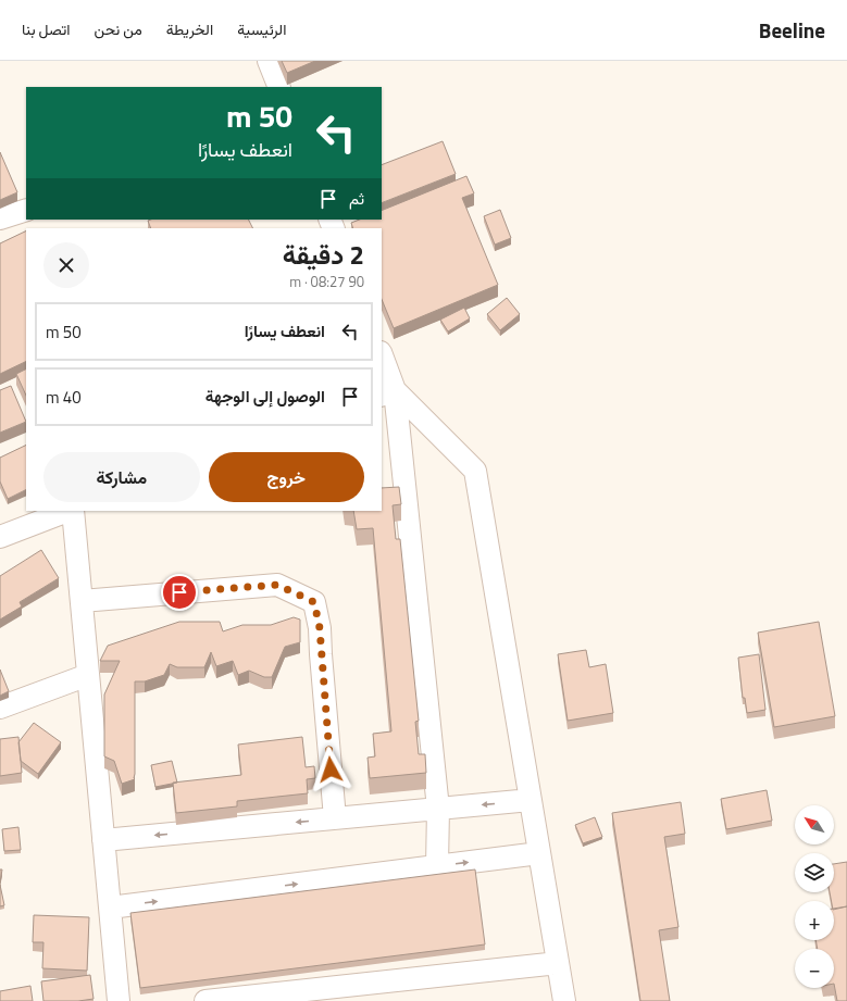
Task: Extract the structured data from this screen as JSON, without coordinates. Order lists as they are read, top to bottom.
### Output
{
  "north": "top left",
  "page": {
    "header": "Beeline",
    "nav": [
      "الرئيسية",
      "الخريطة",
      "من نحن",
      "اتصل بنا"
    ],
    "turn": ["50 m", "انعطف يسارًا"],
    "then": "ثم",
    "heading": ["2 دقيقة", "90 m · 08:27"],
    "list": [
      {
        "name": "انعطف يسارًا",
        "value": "50 m"
      },
      {
        "name": "الوصول إلى الوجهة",
        "value": "40 m"
      }
    ],
    "buttons": ["خروج", "مشاركة"],
    "map_buttons": ["+", "−"]
  }
}
